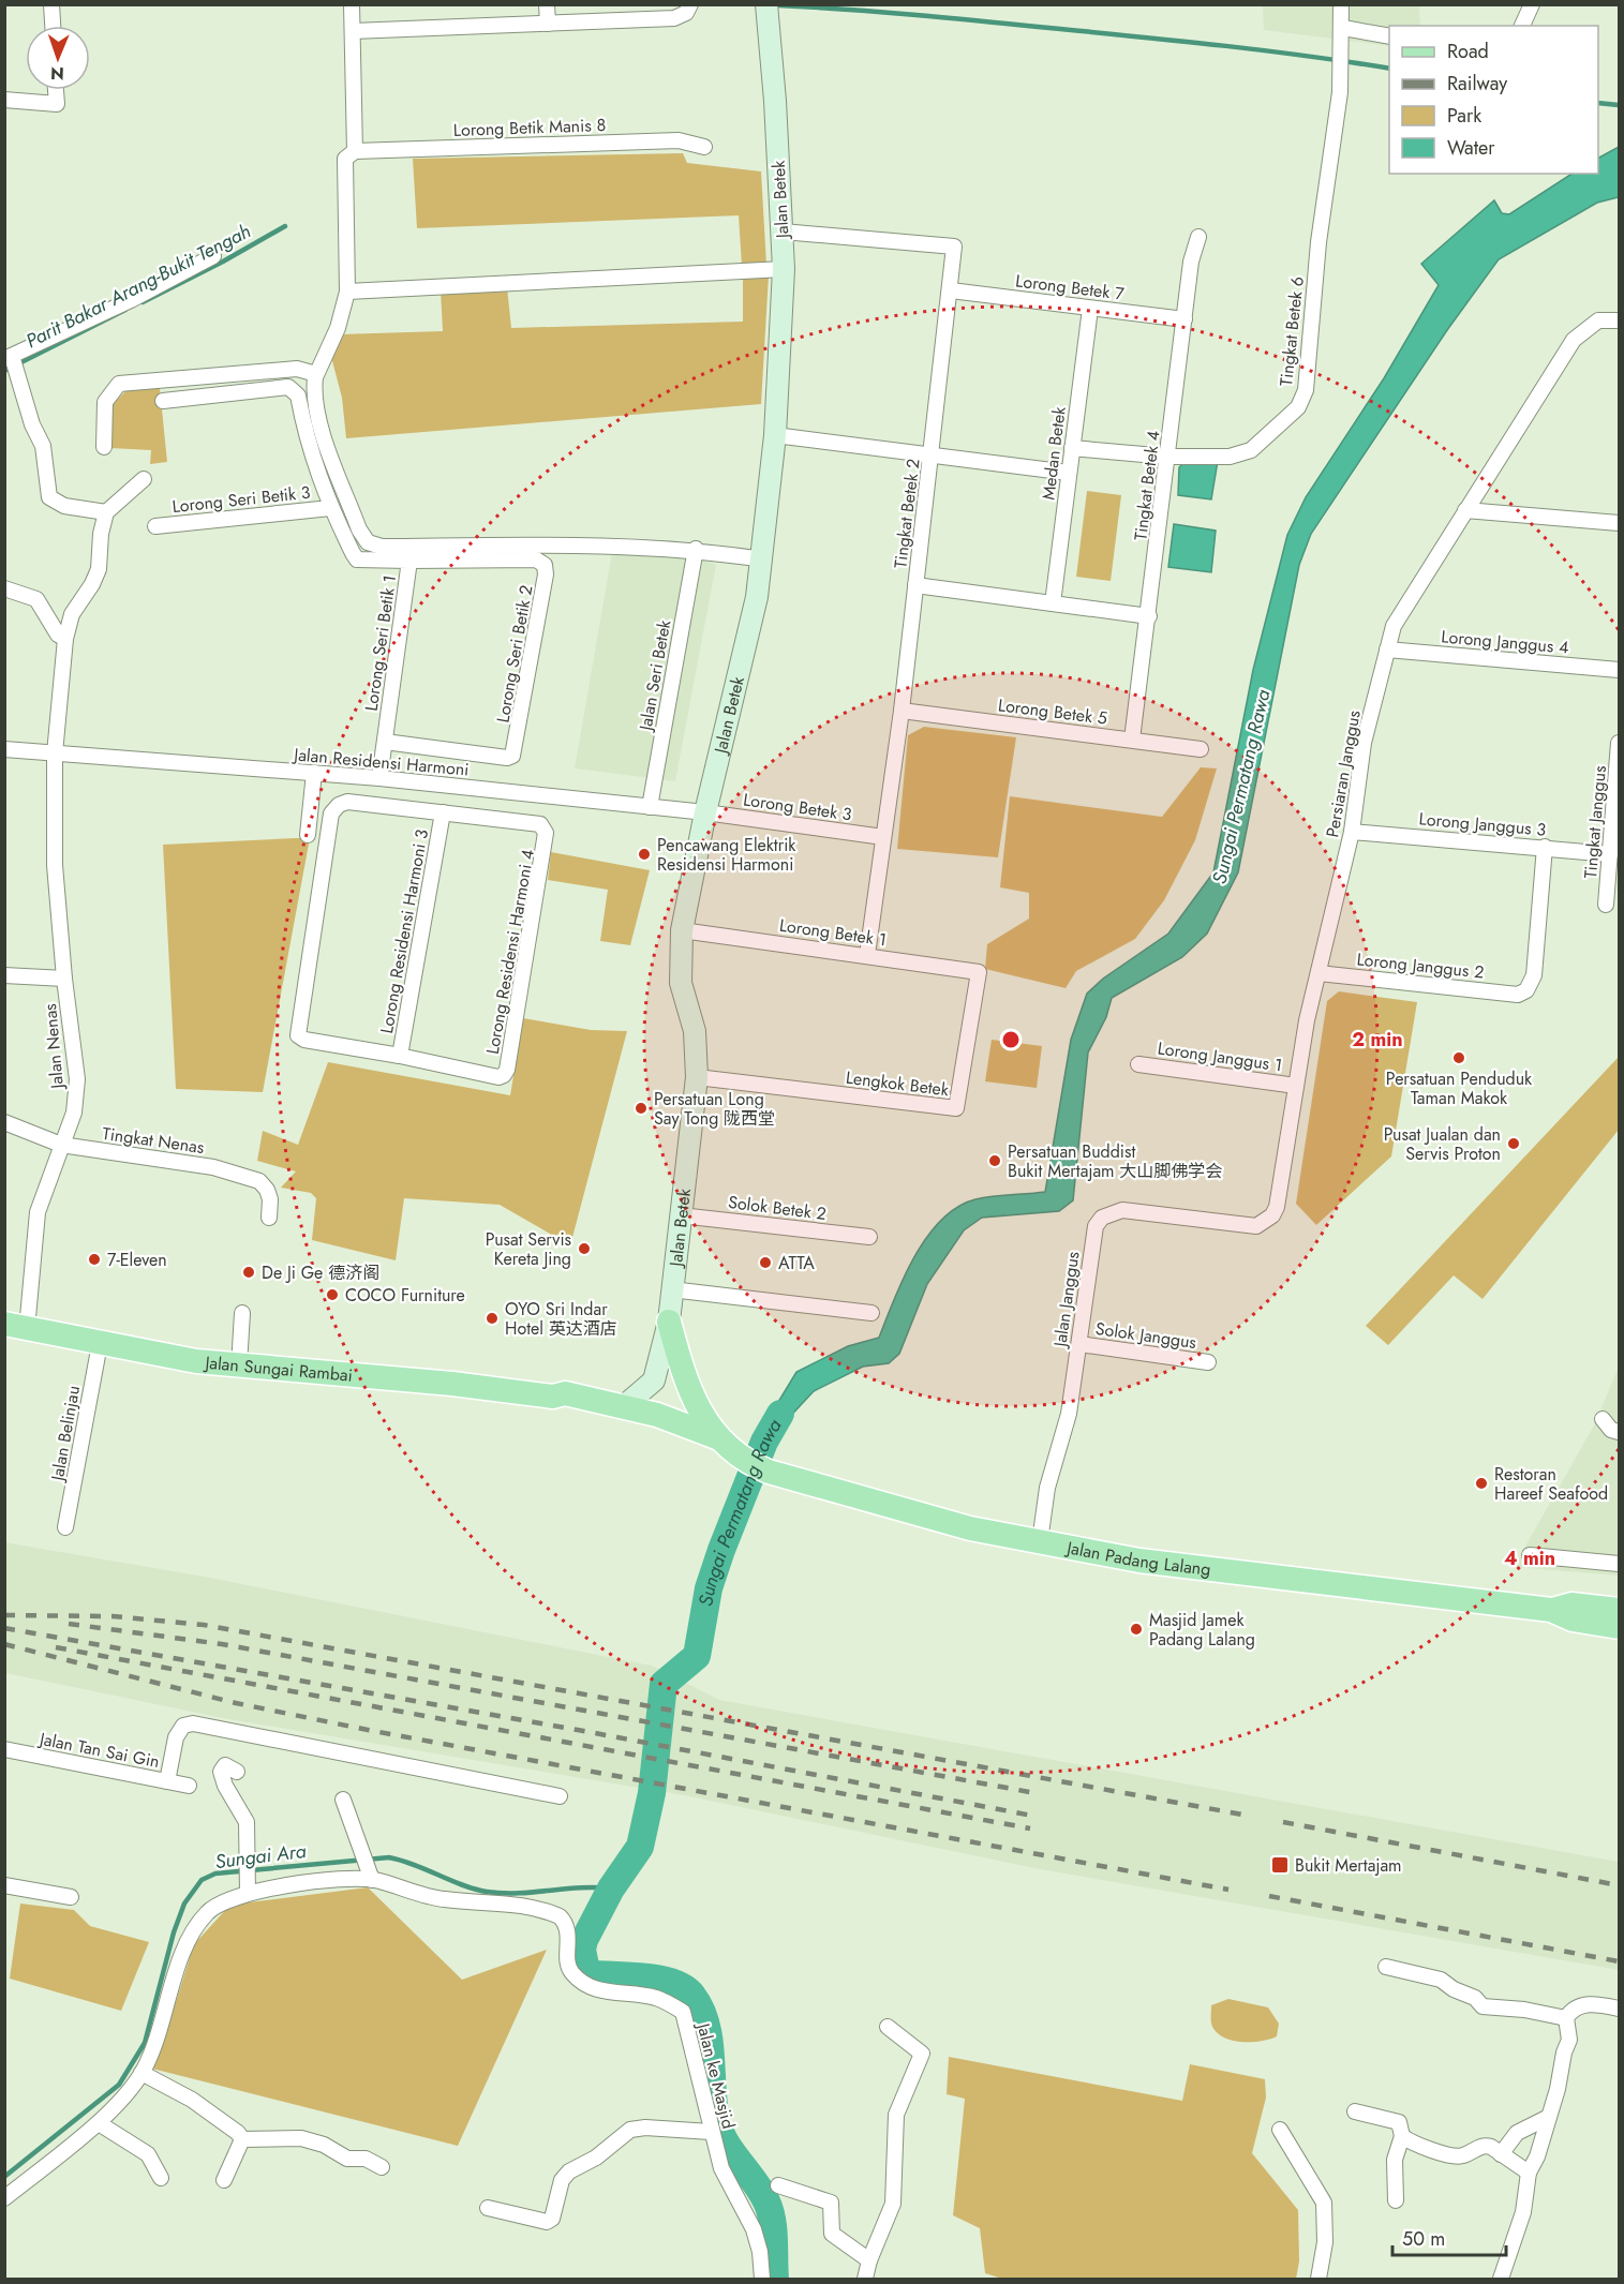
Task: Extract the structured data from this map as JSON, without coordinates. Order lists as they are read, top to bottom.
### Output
{
  "streets": {
    "main road": ["Jalan Sungai Rambai", "Jalan Padang Lalang"],
    "street": [
      "Lorong Betik Manis 8",
      "Jalan Betek",
      "Lorong Betek 7",
      "Tingkat Betek 6",
      "Medan Betek",
      "Tingkat Betek 4",
      "Lorong Seri Betik 3",
      "Tingkat Betek 2",
      "Lorong Janggus 4",
      "Lorong Seri Betik 1",
      "Lorong Seri Betik 2",
      "Jalan Seri Betek",
      "Lorong Betek 5",
      "Jalan Residensi Harmoni",
      "Persiaran Janggus",
      "Lorong Betek 3",
      "Tingkat Janggus",
      "Lorong Janggus 3",
      "Lorong Residensi Harmoni 3",
      "Lorong Betek 1",
      "Lorong Residensi Harmoni 4",
      "Lorong Janggus 2",
      "Jalan Nenas",
      "Lorong Janggus 1",
      "Lengkok Betek",
      "Tingkat Nenas",
      "Solok Betek 2",
      "Jalan Janggus",
      "Solok Janggus",
      "Jalan Belinjau",
      "Jalan Tan Sai Gin",
      "Jalan ke Masjid"
    ]
  },
  "crossings": [
    ["Jalan Betek", "Tingkat Betek 2"],
    ["Jalan Betek", "Jalan Residensi Harmoni"],
    ["Jalan Betek", "Lorong Betek 3"],
    ["Jalan Betek", "Lorong Betek 1"],
    ["Jalan Betek", "Lengkok Betek"],
    ["Jalan Betek", "Solok Betek 2"],
    ["Jalan Betek", "Jalan Sungai Rambai"],
    ["Lorong Betek 7", "Medan Betek"],
    ["Lorong Betek 7", "Tingkat Betek 4"],
    ["Lorong Betek 7", "Tingkat Betek 2"],
    ["Tingkat Betek 6", "Medan Betek"],
    ["Tingkat Betek 6", "Tingkat Betek 4"],
    ["Tingkat Betek 4", "Lorong Betek 5"],
    ["Lorong Seri Betik 3", "Lorong Seri Betik 1"],
    ["Tingkat Betek 2", "Lorong Betek 5"],
    ["Tingkat Betek 2", "Lorong Betek 3"],
    ["Tingkat Betek 2", "Lorong Betek 1"],
    ["Lorong Janggus 4", "Persiaran Janggus"],
    ["Lorong Seri Betik 1", "Lorong Seri Betik 2"],
    ["Lorong Seri Betik 1", "Jalan Residensi Harmoni"],
    ["Jalan Seri Betek", "Jalan Residensi Harmoni"],
    ["Jalan Residensi Harmoni", "Lorong Betek 3"],
    ["Jalan Residensi Harmoni", "Jalan Nenas"],
    ["Persiaran Janggus", "Lorong Janggus 3"],
    ["Persiaran Janggus", "Lorong Janggus 2"],
    ["Persiaran Janggus", "Lorong Janggus 1"],
    ["Persiaran Janggus", "Jalan Janggus"],
    ["Tingkat Janggus", "Lorong Janggus 3"],
    ["Lorong Janggus 3", "Lorong Janggus 2"],
    ["Lorong Residensi Harmoni 3", "Lorong Residensi Harmoni 4"],
    ["Lorong Betek 1", "Lengkok Betek"],
    ["Jalan Nenas", "Tingkat Nenas"],
    ["Jalan Nenas", "Jalan Sungai Rambai"],
    ["Jalan Janggus", "Solok Janggus"],
    ["Jalan Janggus", "Jalan Padang Lalang"],
    ["Jalan Sungai Rambai", "Jalan Belinjau"],
    ["Jalan Sungai Rambai", "Jalan Padang Lalang"]
  ],
  "water": ["Parit Bakar Arang-Bukit Tengah", "Sungai Permatang Rawa", "Sungai Ara"],
  "places": {
    "other": [
      "Pencawang Elektrik Residensi Harmoni",
      "Persatuan Penduduk Taman Makok",
      "Persatuan Long Say Tong 陇西堂",
      "Pusat Jualan dan Servis Proton",
      "Persatuan Buddist Bukit Mertajam 大山脚佛学会",
      "Pusat Servis Kereta Jing",
      "7-Eleven",
      "ATTA",
      "De Ji Ge 德济阁",
      "COCO Furniture",
      "OYO Sri Indar Hotel 英达酒店",
      "Restoran Hareef Seafood",
      "Masjid Jamek Padang Lalang"
    ],
    "transit": ["Bukit Mertajam"]
  },
  "legend": [
    "Road",
    "Railway",
    "Park",
    "Water"
  ],
  "scale_bar": "50 m",
  "north": "bottom",
  "rings": ["2 min", "4 min"]
}
